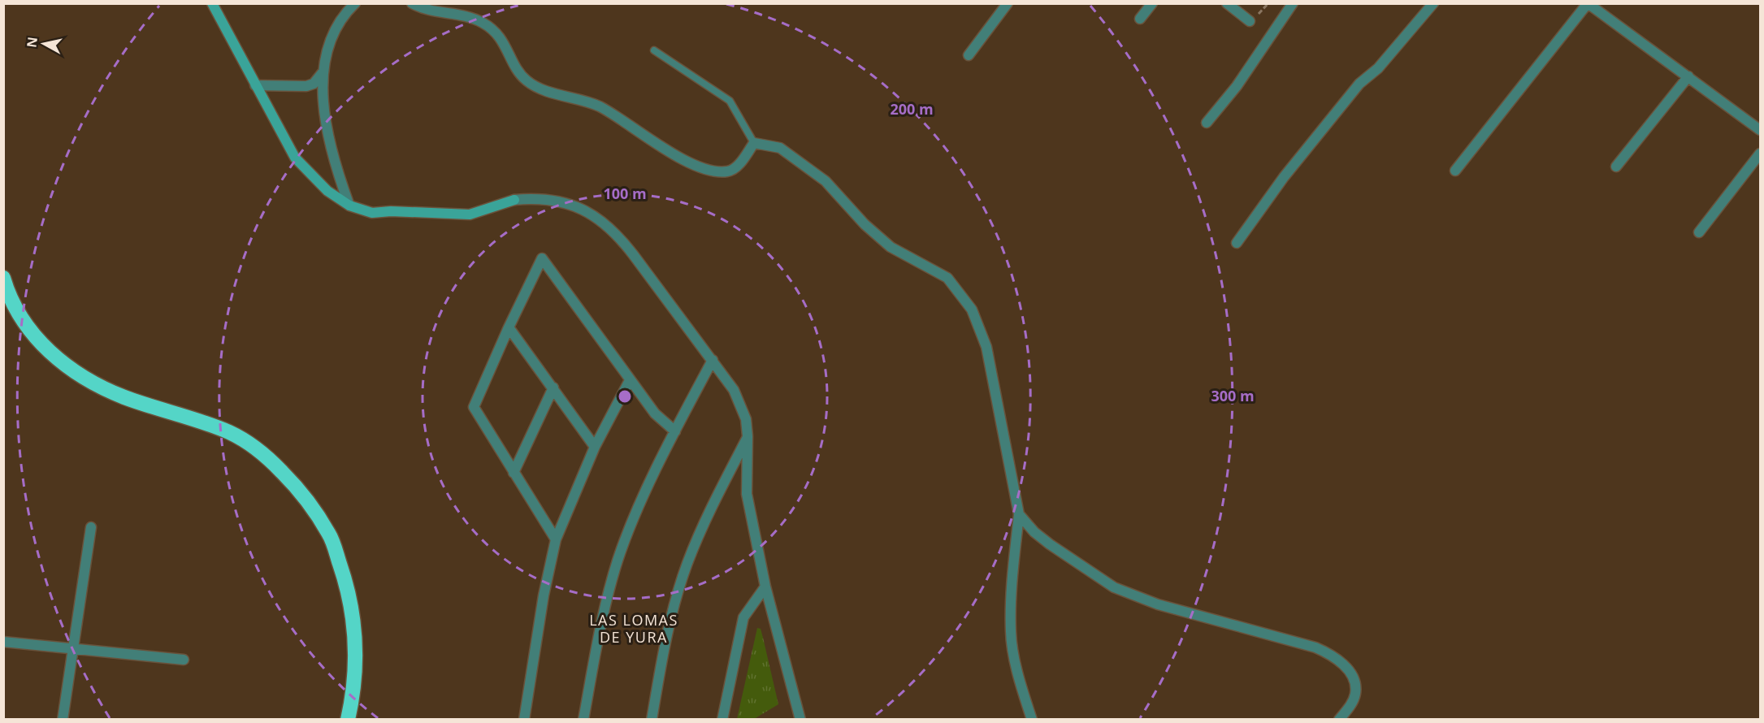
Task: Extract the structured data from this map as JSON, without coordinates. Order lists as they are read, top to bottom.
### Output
{
  "districts": ["LAS LOMAS DE YURA"],
  "north": "left",
  "rings": ["200 m", "100 m", "300 m"]
}
